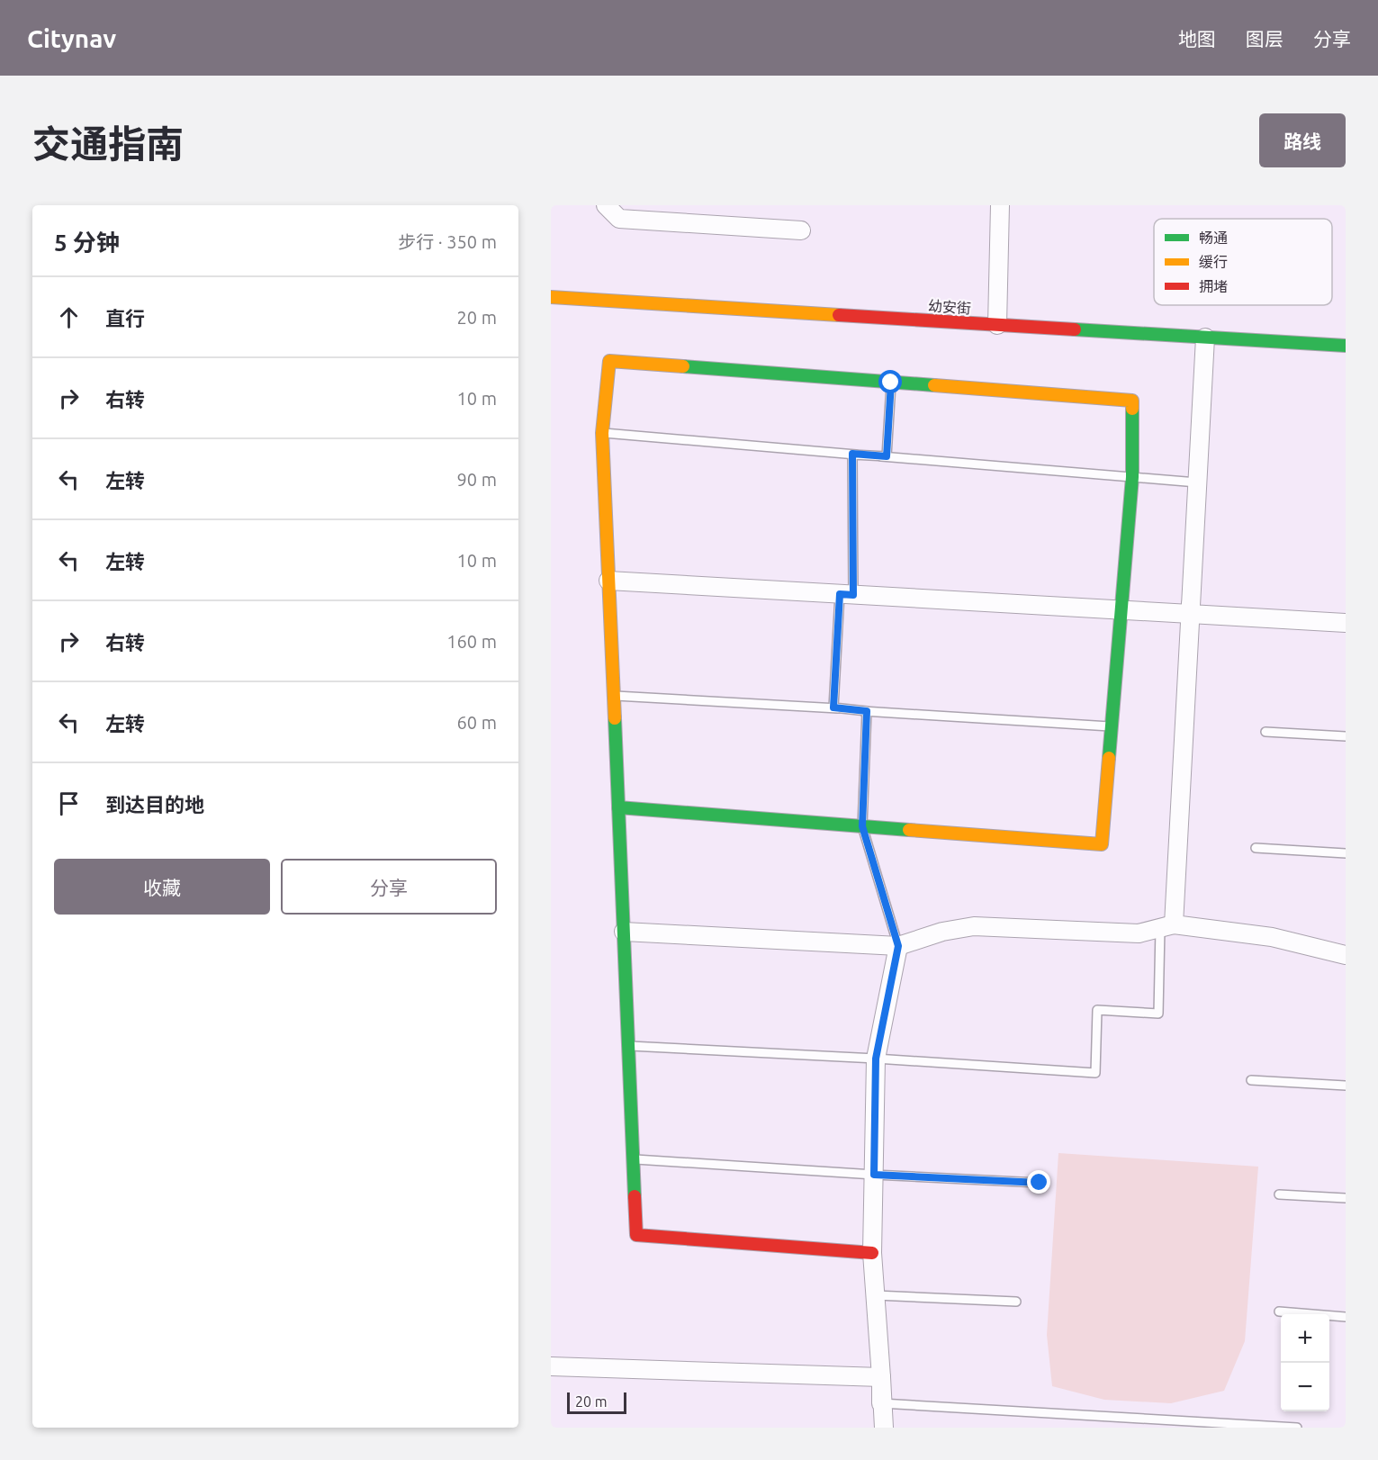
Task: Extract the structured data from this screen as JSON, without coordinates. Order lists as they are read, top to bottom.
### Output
{
  "streets": {
    "street": ["幼安街"]
  },
  "legend": ["畅通", "缓行", "拥堵"],
  "scale_bar": "20 m",
  "page": {
    "header": "Citynav",
    "nav": ["地图", "图层", "分享"],
    "title": "交通指南",
    "buttons": [
      "路线",
      ["收藏", "分享"]
    ],
    "heading": ["5 分钟", "步行 · 350 m"],
    "list": [
      ["直行", "20 m"],
      ["右转", "10 m"],
      ["左转", "90 m"],
      ["左转", "10 m"],
      ["右转", "160 m"],
      ["左转", "60 m"],
      "到达目的地"
    ],
    "map_buttons": ["+", "−"],
    "scale": "20 m"
  }
}
